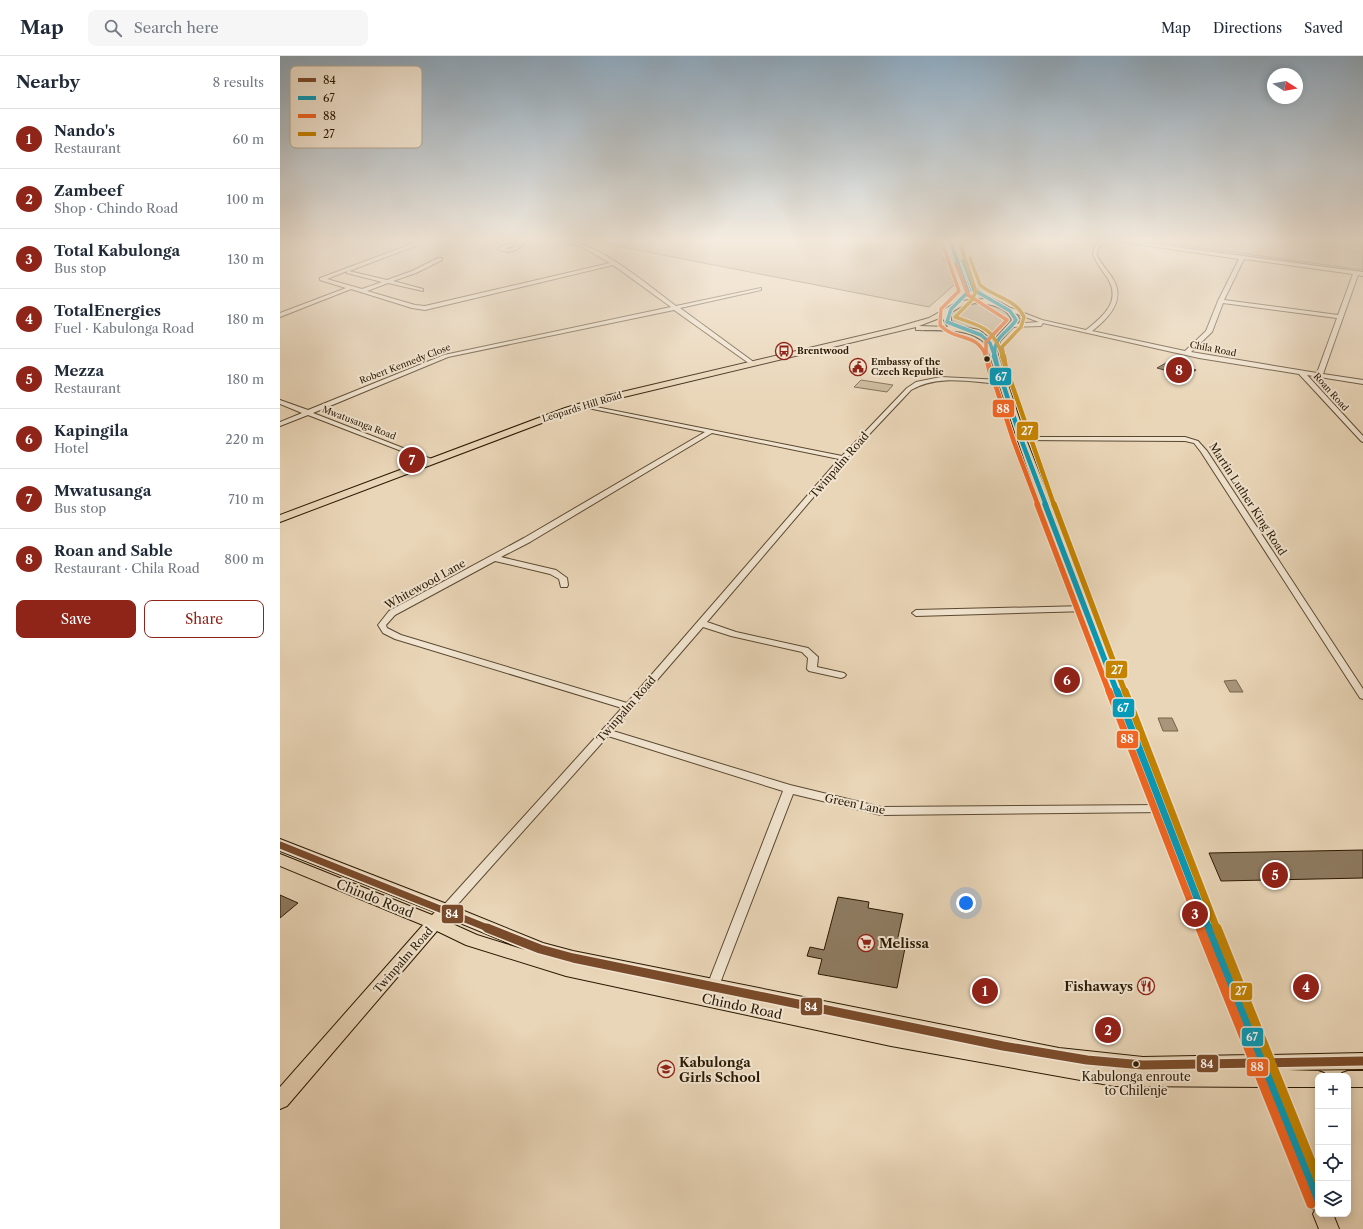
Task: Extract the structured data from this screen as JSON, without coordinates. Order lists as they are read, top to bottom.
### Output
{
  "streets": {
    "main road": ["Leopards Hill Road", "Twinpalm Road", "Chindo Road"],
    "street": [
      "Chila Road",
      "Robert Kennedy Close",
      "Roan Road",
      "Mwatusanga Road",
      "Martin Luther King Road",
      "Whitewood Lane",
      "Green Lane"
    ]
  },
  "crossings": [
    ["Chila Road", "Roan Road"],
    ["Robert Kennedy Close", "Mwatusanga Road"],
    ["Leopards Hill Road", "Mwatusanga Road"],
    ["Twinpalm Road", "Whitewood Lane"],
    ["Twinpalm Road", "Green Lane"],
    ["Twinpalm Road", "Chindo Road"]
  ],
  "places": {
    "bus stop": ["Brentwood"],
    "public building": ["Embassy of the Czech Republic"],
    "supermarket": ["Melissa"],
    "restaurant": ["Fishaways"],
    "other": ["Kabulonga enroute to Chilenje"],
    "school or university": ["Kabulonga Girls School"]
  },
  "lines": [
    "transit line 67",
    "transit line 88",
    "transit line 27",
    "transit line 84"
  ],
  "legend": [
    "84",
    "67",
    "88",
    "27"
  ],
  "north": "right",
  "page": {
    "header": "Map",
    "search": "Search here",
    "nav": ["Map", "Directions", "Saved"],
    "heading": ["Nearby", "8 results"],
    "list": [
      {
        "mark": "1",
        "name": "Nando's",
        "note": "Restaurant",
        "value": "60 m"
      },
      {
        "mark": "2",
        "name": "Zambeef",
        "note": "Shop · Chindo Road",
        "value": "100 m"
      },
      {
        "mark": "3",
        "name": "Total Kabulonga",
        "note": "Bus stop",
        "value": "130 m"
      },
      {
        "mark": "4",
        "name": "TotalEnergies",
        "note": "Fuel · Kabulonga Road",
        "value": "180 m"
      },
      {
        "mark": "5",
        "name": "Mezza",
        "note": "Restaurant",
        "value": "180 m"
      },
      {
        "mark": "6",
        "name": "Kapingila",
        "note": "Hotel",
        "value": "220 m"
      },
      {
        "mark": "7",
        "name": "Mwatusanga",
        "note": "Bus stop",
        "value": "710 m"
      },
      {
        "mark": "8",
        "name": "Roan and Sable",
        "note": "Restaurant · Chila Road",
        "value": "800 m"
      }
    ],
    "pins": [
      "8",
      "7",
      "6",
      "5",
      "3",
      "4",
      "1",
      "2"
    ],
    "buttons": ["Save", "Share"],
    "map_buttons": ["+", "−"]
  }
}
